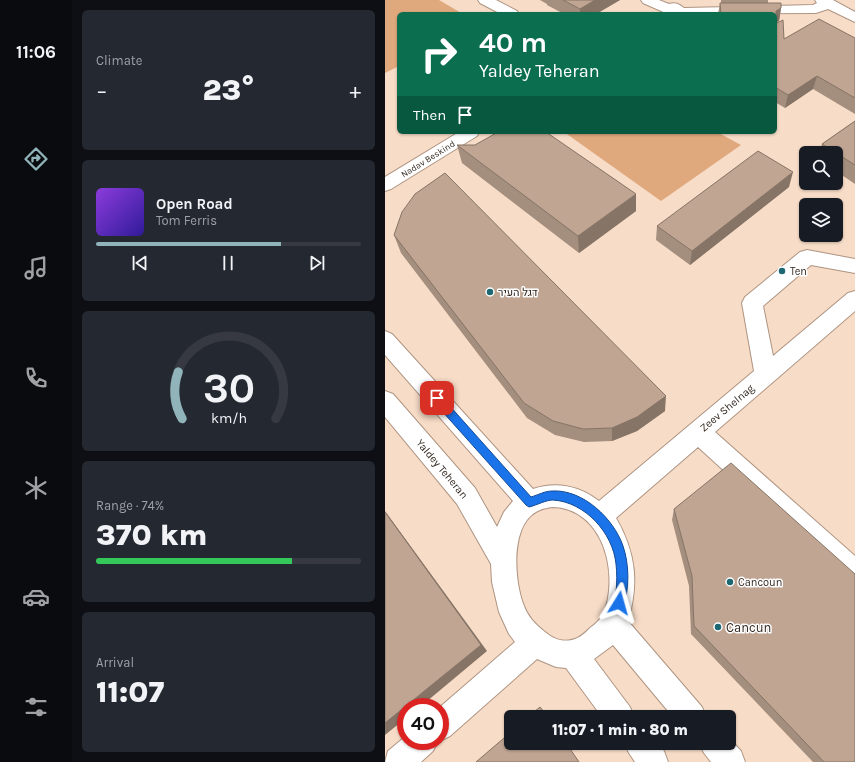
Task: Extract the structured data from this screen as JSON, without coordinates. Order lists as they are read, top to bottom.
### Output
{
  "streets": {
    "street": ["Nadav Beskind", "Zeev Shelnag", "Yaldey Teheran"]
  },
  "crossings": [
    ["Zeev Shelnag", "Yaldey Teheran"]
  ],
  "places": [
    "Ten",
    "דגל העיר",
    "Cancoun",
    "Cancun"
  ],
  "page": {
    "tabs": "11:06",
    "tile": [
      "Climate",
      ["Range · 74%", "370 km"],
      ["Arrival", "11:07"]
    ],
    "turn": ["40 m", "Yaldey Teheran"],
    "heat": ["−", "23°", "+"],
    "then": "Then",
    "song": ["Open Road", "Tom Ferris"],
    "limit": "40",
    "trip": "11:07 · 1 min · 80 m",
    "gauge": ["30", "km/h"]
  }
}
